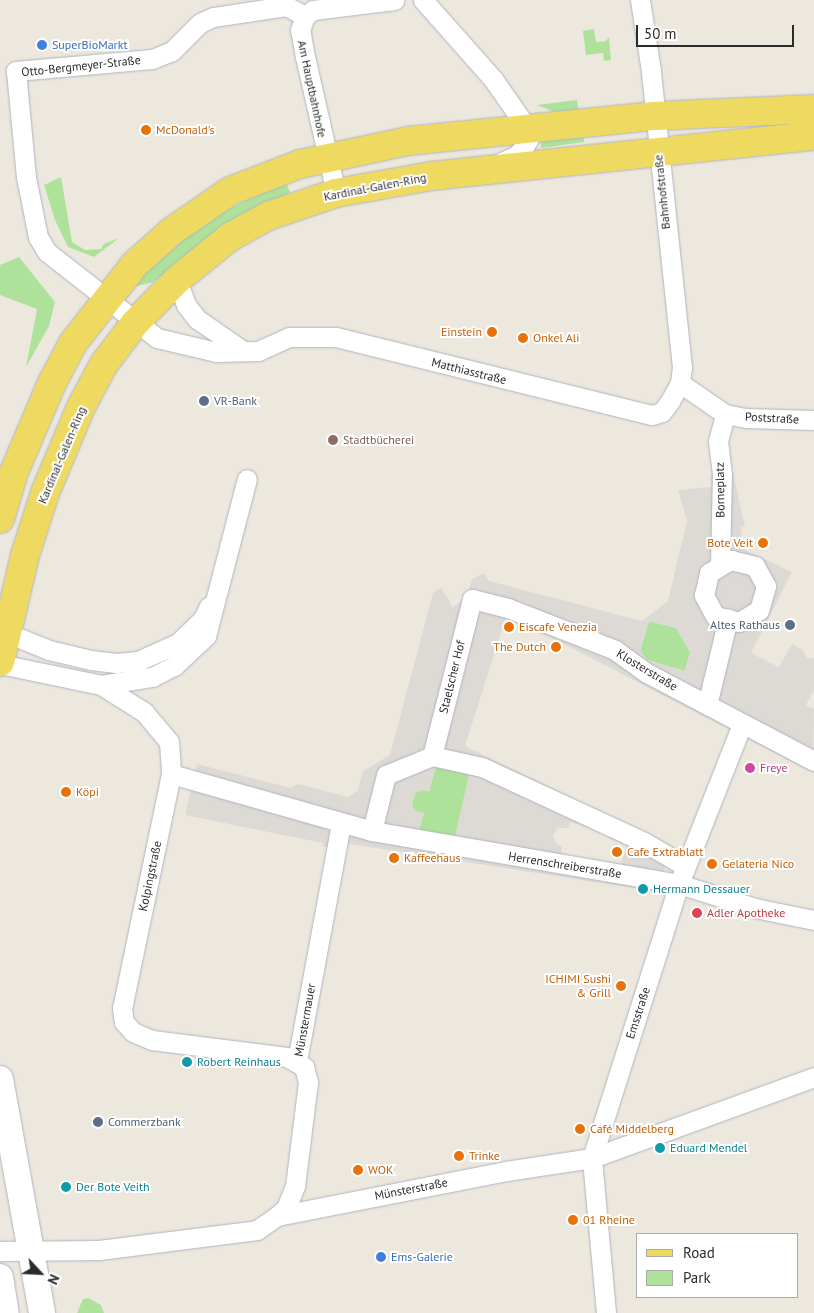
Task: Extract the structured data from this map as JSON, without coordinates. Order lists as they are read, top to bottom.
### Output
{
  "streets": {
    "main road": ["Kardinal-Galen-Ring"],
    "street": [
      "Otto-Bergmeyer-Straße",
      "Am Hauptbahnhofe",
      "Bahnhofstraße",
      "Matthiasstraße",
      "Poststraße",
      "Borneplatz",
      "Klosterstraße",
      "Staelscher Hof",
      "Herrenschreiberstraße",
      "Kolpingstraße",
      "Emsstraße",
      "Münstermauer",
      "Münsterstraße"
    ]
  },
  "crossings": [
    ["Otto-Bergmeyer-Straße", "Am Hauptbahnhofe"],
    ["Otto-Bergmeyer-Straße", "Kardinal-Galen-Ring"],
    ["Otto-Bergmeyer-Straße", "Matthiasstraße"],
    ["Am Hauptbahnhofe", "Kardinal-Galen-Ring"],
    ["Kardinal-Galen-Ring", "Bahnhofstraße"],
    ["Kardinal-Galen-Ring", "Matthiasstraße"],
    ["Kardinal-Galen-Ring", "Kolpingstraße"],
    ["Bahnhofstraße", "Matthiasstraße"],
    ["Bahnhofstraße", "Poststraße"],
    ["Matthiasstraße", "Poststraße"],
    ["Poststraße", "Borneplatz"],
    ["Klosterstraße", "Staelscher Hof"],
    ["Klosterstraße", "Emsstraße"],
    ["Herrenschreiberstraße", "Kolpingstraße"],
    ["Herrenschreiberstraße", "Emsstraße"],
    ["Herrenschreiberstraße", "Münstermauer"],
    ["Kolpingstraße", "Münstermauer"],
    ["Emsstraße", "Münsterstraße"],
    ["Münstermauer", "Münsterstraße"]
  ],
  "places": [
    "SuperBioMarkt",
    "McDonald's",
    "Einstein",
    "Onkel Ali",
    "VR-Bank",
    "Stadtbücherei",
    "Bote Veit",
    "Altes Rathaus",
    "Eiscafe Venezia",
    "The Dutch",
    "Freye",
    "Köpi",
    "Cafe Extrablatt",
    "Kaffeehaus",
    "Gelateria Nico",
    "Hermann Dessauer",
    "Adler Apotheke",
    "ICHIMI Sushi & Grill",
    "Robert Reinhaus",
    "Commerzbank",
    "Café Middelberg",
    "Eduard Mendel",
    "Trinke",
    "WOK",
    "Der Bote Veith",
    "01 Rheine",
    "Ems-Galerie"
  ],
  "legend": ["Road", "Park"],
  "scale_bar": "50 m",
  "north": "bottom right"
}
